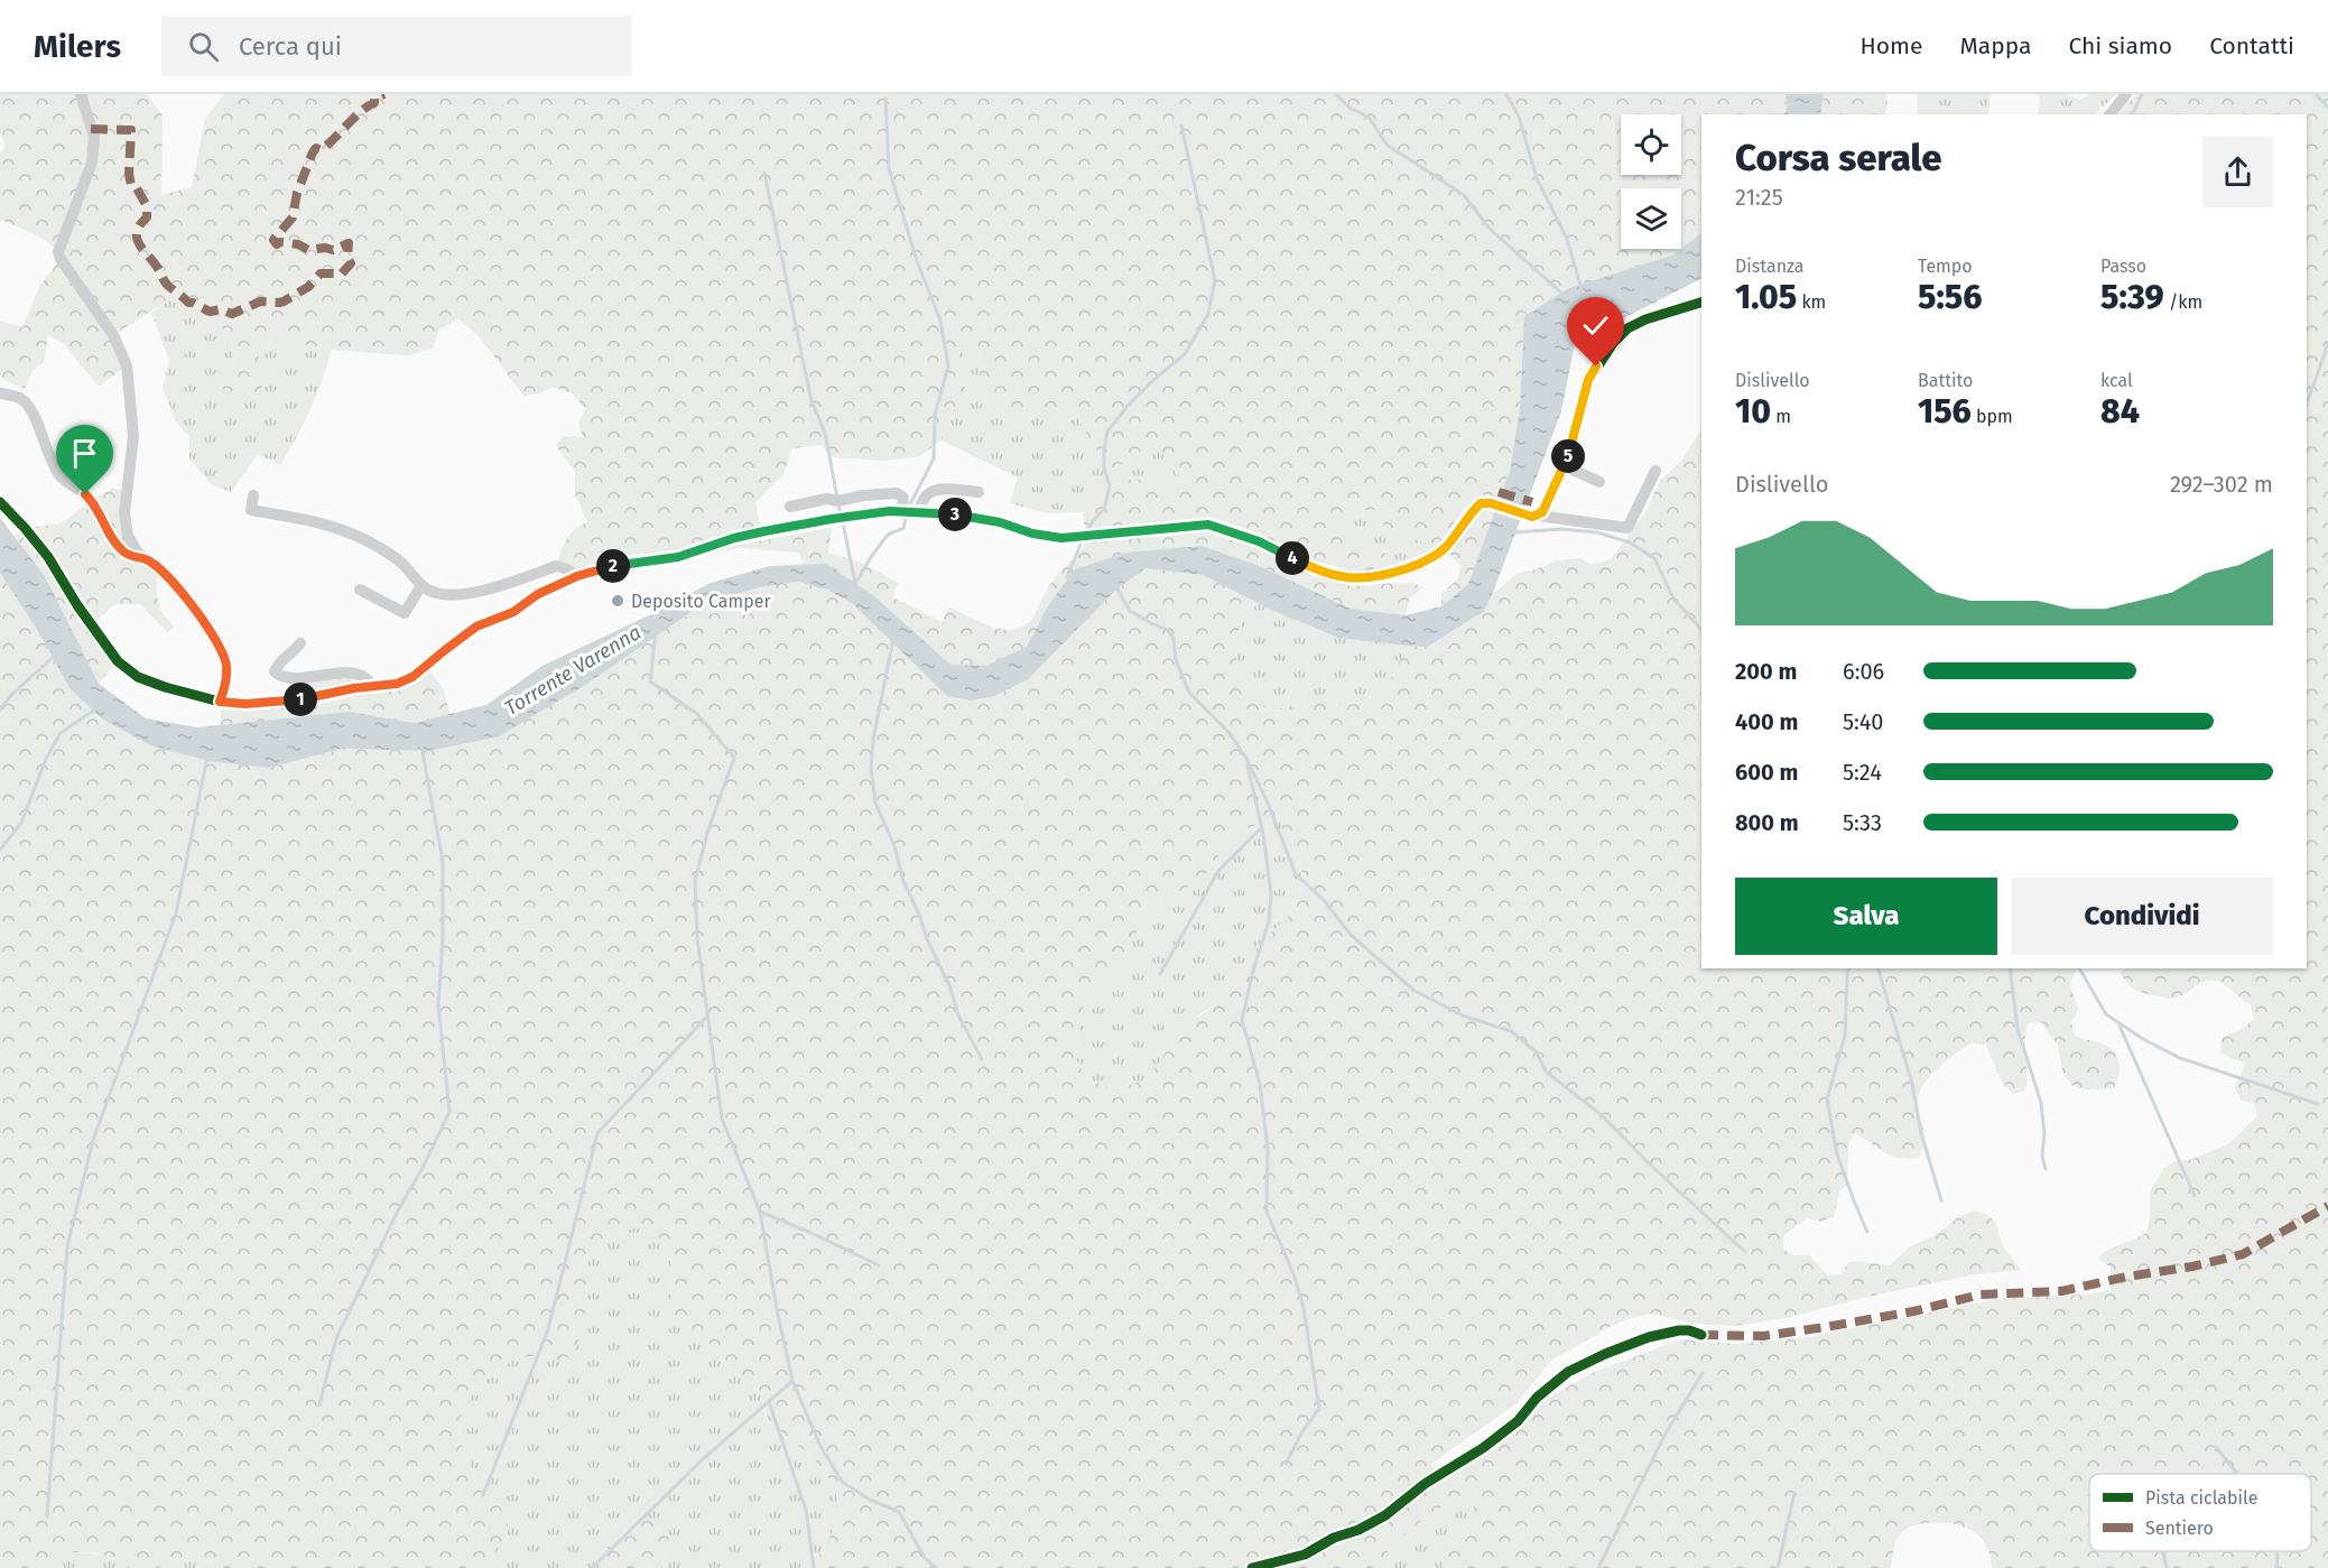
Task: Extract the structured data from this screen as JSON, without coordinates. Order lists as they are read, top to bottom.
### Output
{
  "water": ["Torrente Varenna"],
  "places": ["Deposito Camper"],
  "legend": ["Pista ciclabile", "Sentiero"],
  "page": {
    "header": "Milers",
    "search": "Cerca qui",
    "nav": [
      "Home",
      "Mappa",
      "Chi siamo",
      "Contatti"
    ],
    "heading": ["Corsa serale", "21:25"],
    "stats": [
      ["Distanza", "1.05 km"],
      ["Tempo", "5:56"],
      ["Passo", "5:39 /km"],
      ["Dislivello", "10 m"],
      ["Battito", "156 bpm"],
      ["kcal", "84"]
    ],
    "pins": [
      "5",
      "3",
      "4",
      "2",
      "1"
    ],
    "chart": ["Dislivello", "292–302 m"],
    "list": [
      {
        "name": "200 m",
        "note": "6:06"
      },
      {
        "name": "400 m",
        "note": "5:40"
      },
      {
        "name": "600 m",
        "note": "5:24"
      },
      {
        "name": "800 m",
        "note": "5:33"
      }
    ],
    "buttons": ["Salva", "Condividi"]
  }
}
